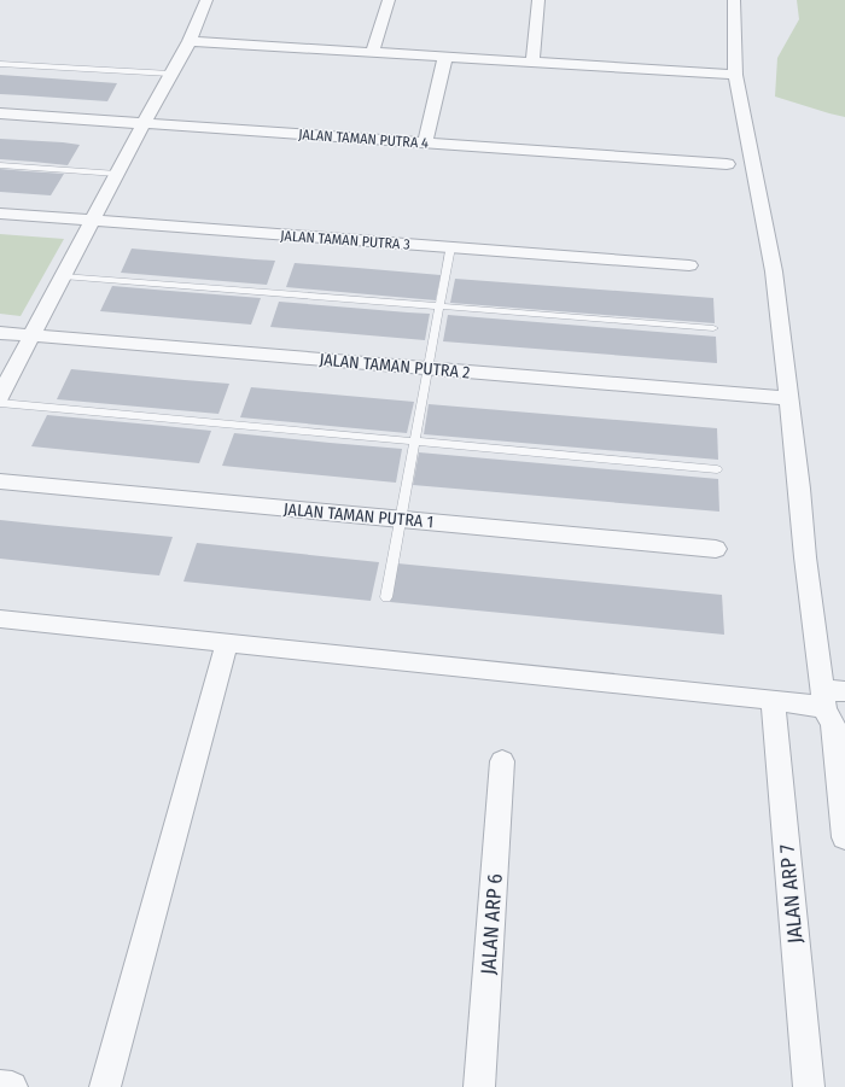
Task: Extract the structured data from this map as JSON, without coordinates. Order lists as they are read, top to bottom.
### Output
{
  "streets": {
    "street": [
      "JALAN TAMAN PUTRA 4",
      "JALAN TAMAN PUTRA 3",
      "JALAN TAMAN PUTRA 2",
      "JALAN TAMAN PUTRA 1",
      "JALAN ARP 7",
      "JALAN ARP 6"
    ]
  }
}
